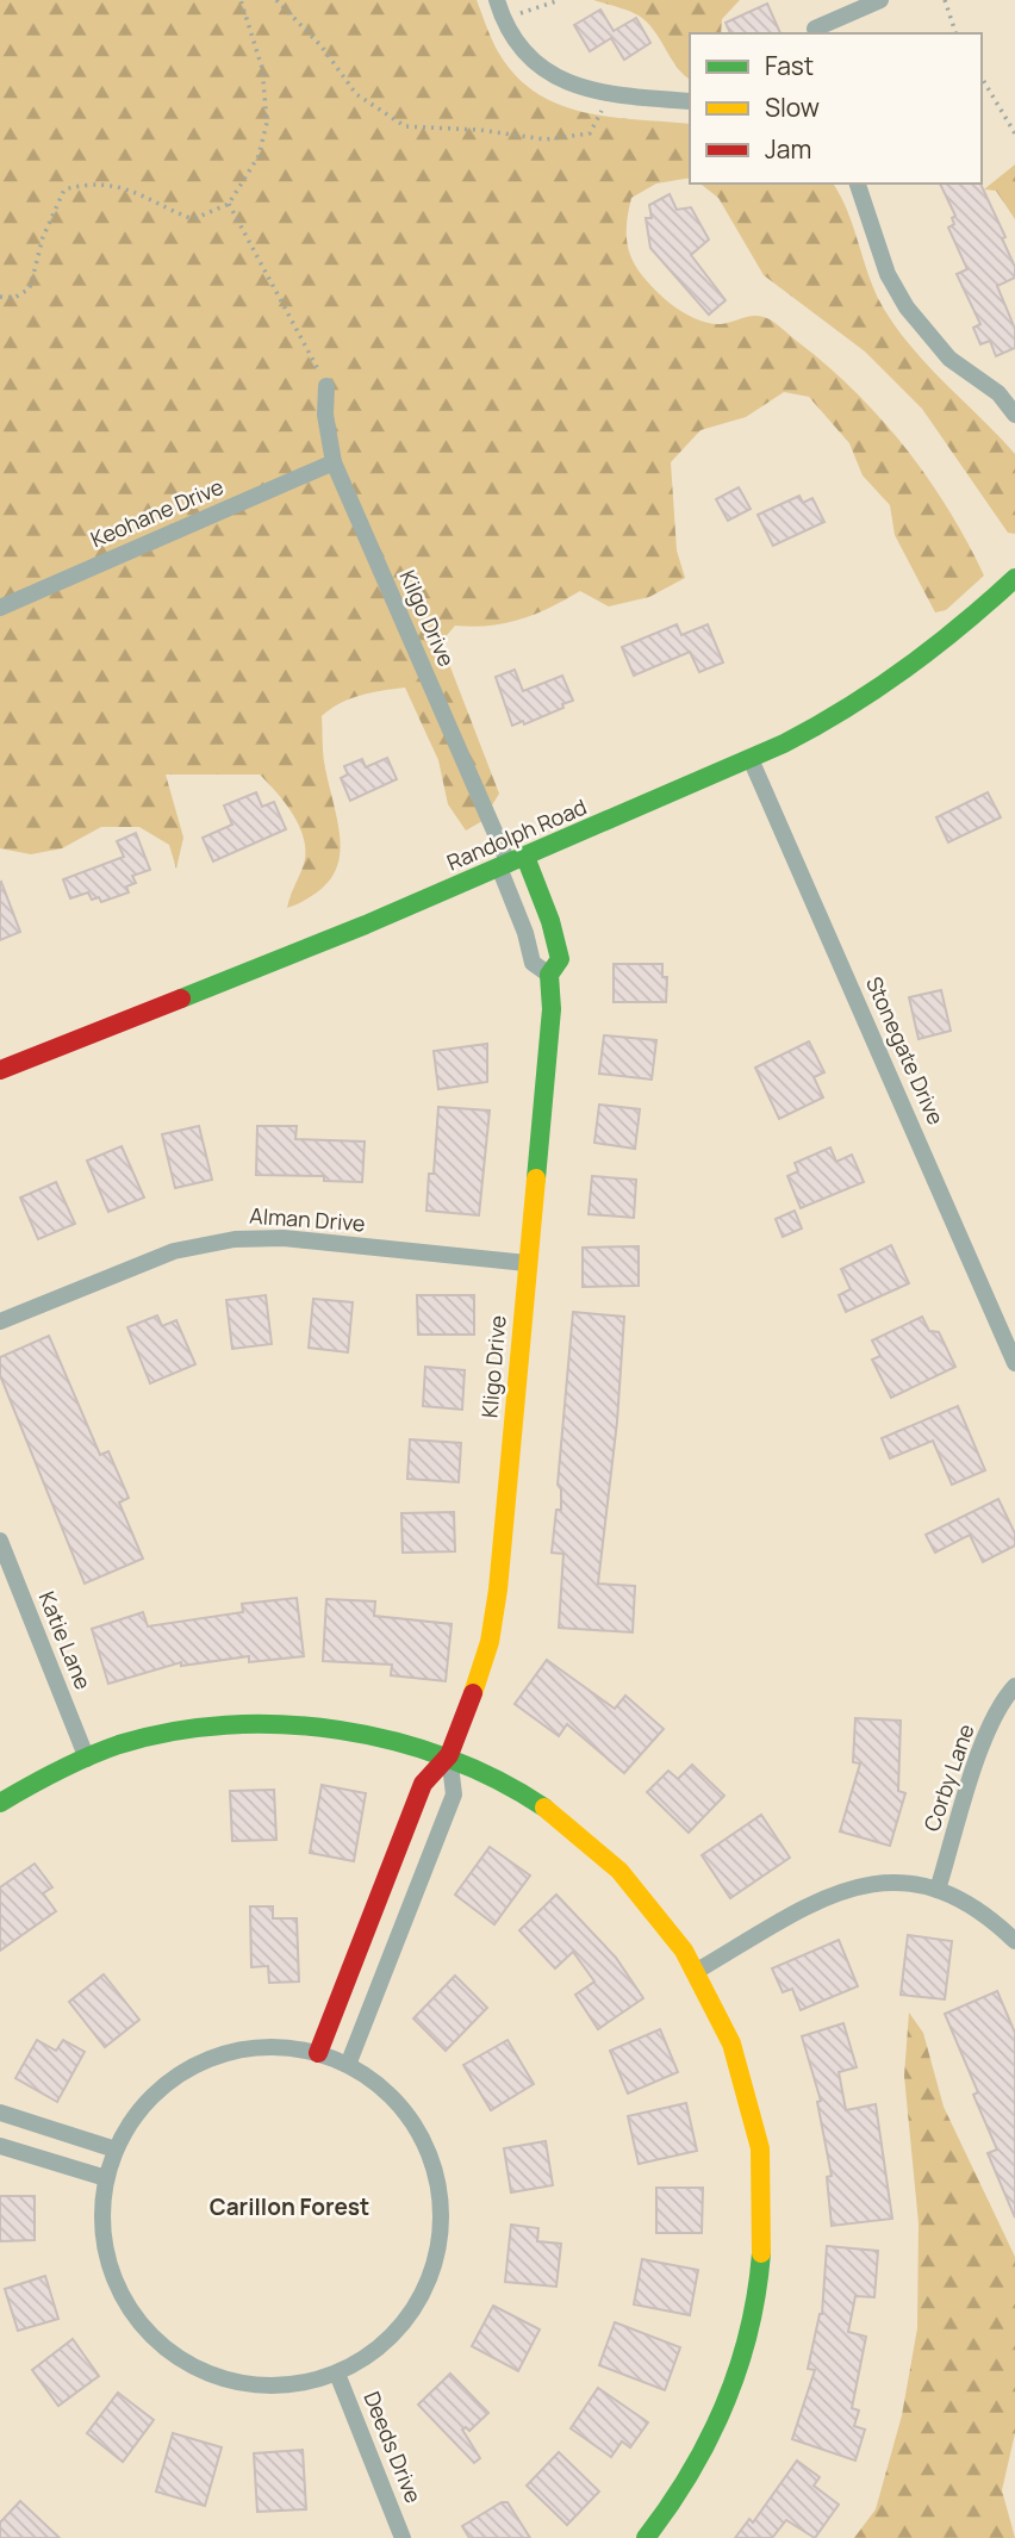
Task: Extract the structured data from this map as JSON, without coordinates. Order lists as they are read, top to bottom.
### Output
{
  "streets": {
    "street": [
      "Keohane Drive",
      "Kilgo Drive",
      "Randolph Road",
      "Stonegate Drive",
      "Alman Drive",
      "Kligo Drive",
      "Katie Lane",
      "Corby Lane",
      "Deeds Drive"
    ]
  },
  "crossings": [
    ["Keohane Drive", "Kilgo Drive"],
    ["Kilgo Drive", "Randolph Road"],
    ["Kilgo Drive", "Kligo Drive"],
    ["Randolph Road", "Stonegate Drive"],
    ["Randolph Road", "Kligo Drive"],
    ["Alman Drive", "Kligo Drive"]
  ],
  "districts": ["Carillon Forest"],
  "legend": ["Fast", "Slow", "Jam"]
}
